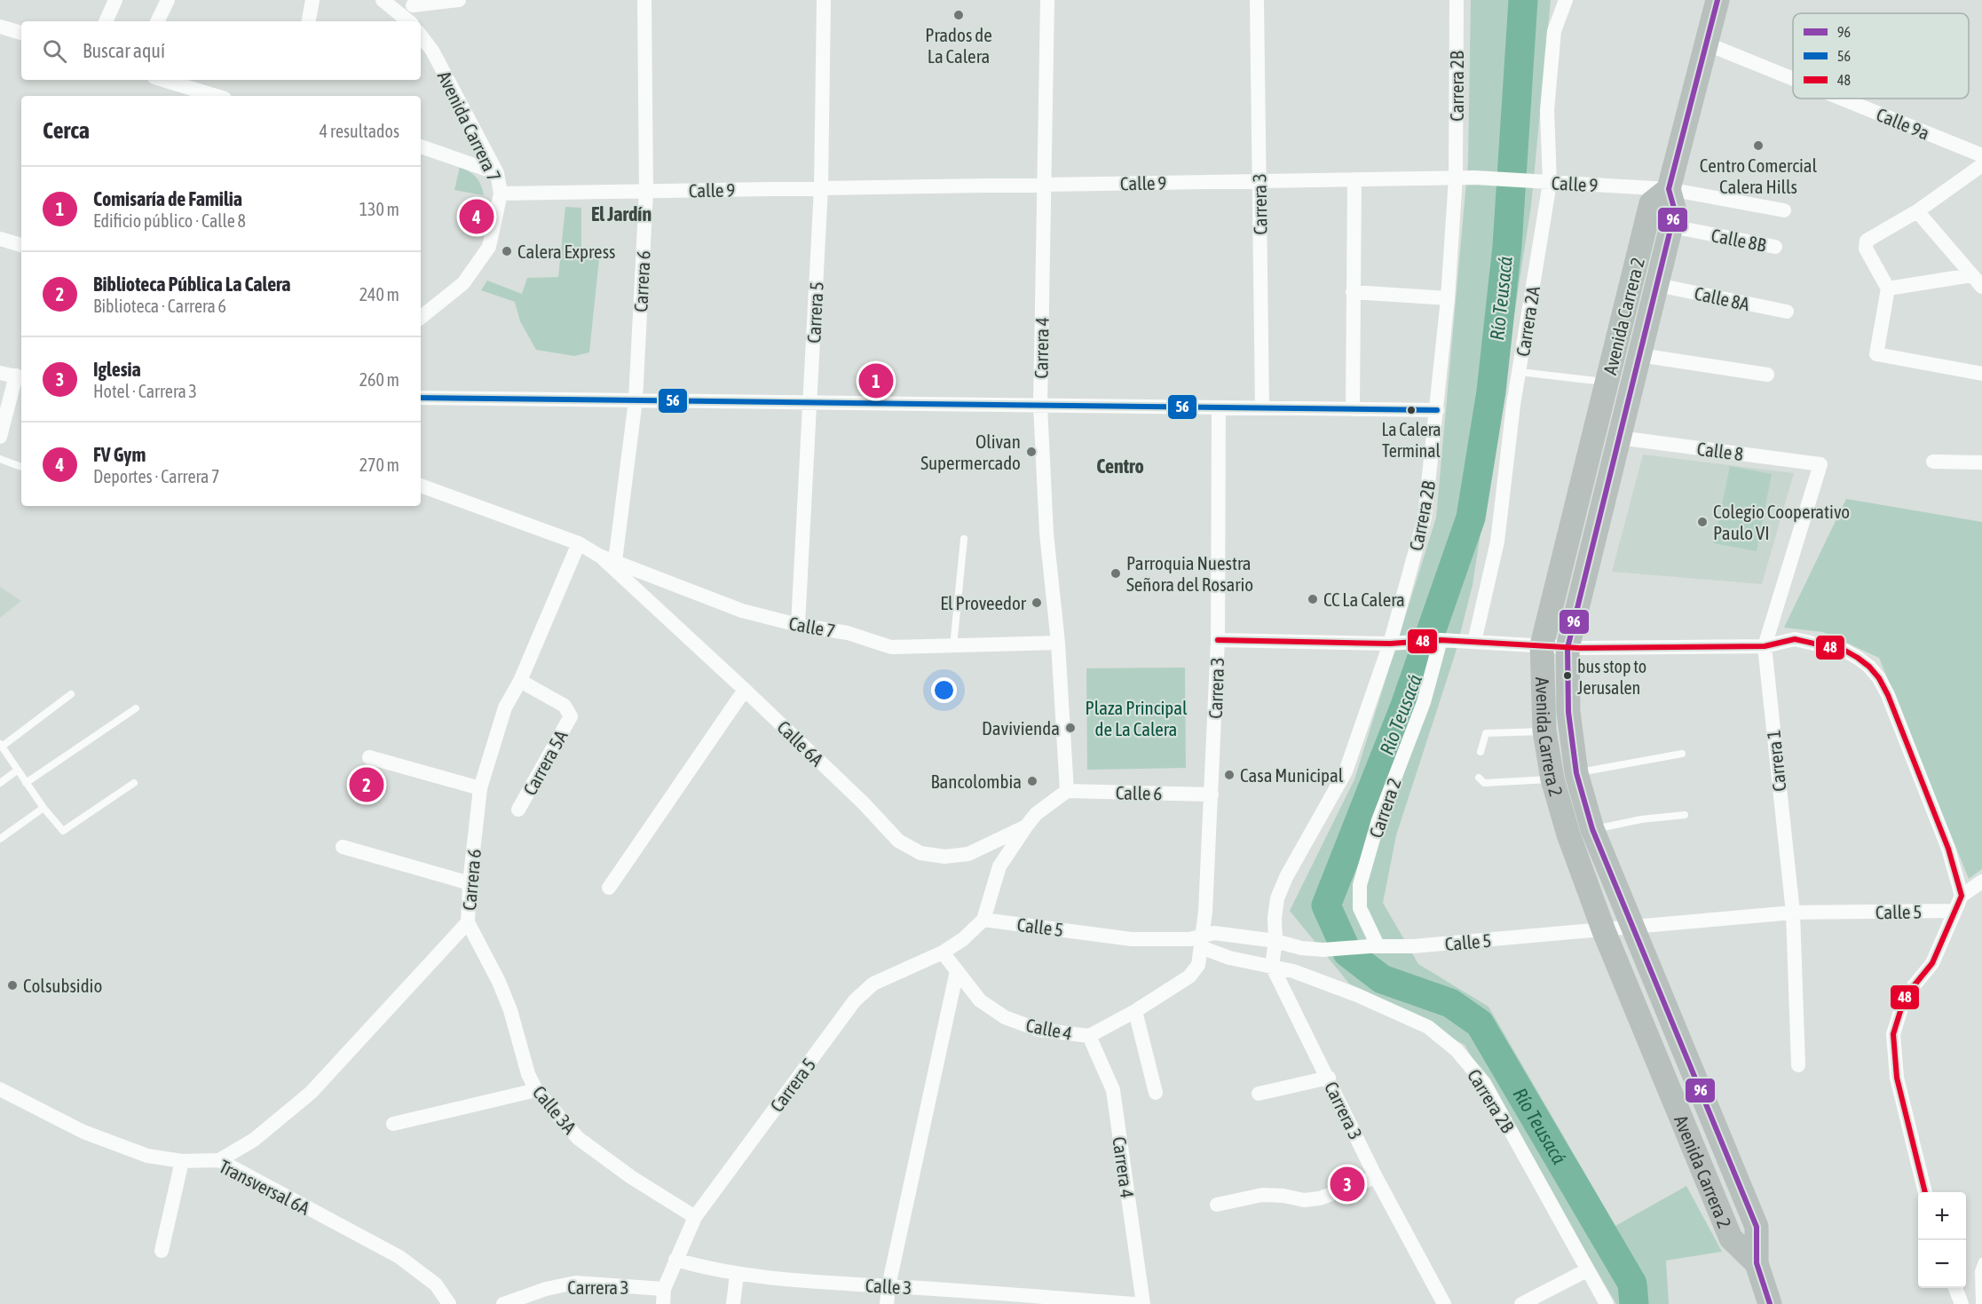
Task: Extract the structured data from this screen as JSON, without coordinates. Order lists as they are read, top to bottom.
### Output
{
  "streets": {
    "main road": ["Avenida Carrera 2"],
    "street": [
      "Carrera 2B",
      "Calle 9a",
      "Avenida Carrera 7",
      "Calle 9",
      "Carrera 3",
      "Calle 8B",
      "Carrera 6",
      "Calle 8A",
      "Carrera 5",
      "Carrera 2A",
      "Carrera 4",
      "Calle 8",
      "Calle 7",
      "Calle 6A",
      "Carrera 1",
      "Carrera 5A",
      "Calle 6",
      "Carrera 2",
      "Calle 5",
      "Calle 4",
      "Calle 3A",
      "Transversal 6A",
      "Calle 3"
    ]
  },
  "crossings": [
    ["Carrera 2B", "Calle 9"],
    ["Carrera 2B", "Carrera 3"],
    ["Carrera 2B", "Calle 5"],
    ["Carrera 2B", "Calle 4"],
    ["Calle 9a", "Avenida Carrera 2"],
    ["Avenida Carrera 7", "Calle 9"],
    ["Calle 9", "Carrera 3"],
    ["Calle 9", "Carrera 6"],
    ["Calle 9", "Carrera 5"],
    ["Calle 9", "Avenida Carrera 2"],
    ["Calle 9", "Carrera 2A"],
    ["Calle 9", "Carrera 4"],
    ["Carrera 3", "Carrera 5"],
    ["Carrera 3", "Calle 6"],
    ["Carrera 3", "Calle 5"],
    ["Carrera 3", "Calle 4"],
    ["Calle 8B", "Avenida Carrera 2"],
    ["Carrera 6", "Calle 7"],
    ["Carrera 6", "Carrera 5A"],
    ["Carrera 6", "Calle 3A"],
    ["Carrera 6", "Transversal 6A"],
    ["Calle 8A", "Avenida Carrera 2"],
    ["Carrera 5", "Calle 7"],
    ["Carrera 5", "Calle 5"],
    ["Carrera 5", "Calle 4"],
    ["Carrera 5", "Calle 3A"],
    ["Carrera 5", "Calle 3"],
    ["Avenida Carrera 2", "Calle 8"],
    ["Avenida Carrera 2", "Calle 5"],
    ["Carrera 4", "Calle 7"],
    ["Carrera 4", "Calle 6"],
    ["Carrera 4", "Calle 4"],
    ["Calle 8", "Carrera 1"],
    ["Calle 7", "Calle 6A"],
    ["Carrera 1", "Calle 5"],
    ["Carrera 2", "Calle 5"],
    ["Calle 5", "Calle 4"]
  ],
  "districts": ["El Jardín", "Centro"],
  "water": ["Río Teusacá"],
  "parks": ["Plaza Principal de La Calera"],
  "places": [
    "Prados de La Calera",
    "Centro Comercial Calera Hills",
    "Calera Express",
    "La Calera Terminal",
    "Olivan Supermercado",
    "Colegio Cooperativo Paulo VI",
    "Parroquia Nuestra Señora del Rosario",
    "CC La Calera",
    "El Proveedor",
    "bus stop to Jerusalen",
    "Davivienda",
    "Casa Municipal",
    "Bancolombia",
    "Colsubsidio"
  ],
  "lines": ["transit line 96", "transit line 56", "transit line 48"],
  "legend": ["96", "56", "48"],
  "page": {
    "search": "Buscar aquí",
    "heading": ["Cerca", "4 resultados"],
    "list": [
      {
        "mark": "1",
        "name": "Comisaría de Familia",
        "note": "Edificio público · Calle 8",
        "value": "130 m"
      },
      {
        "mark": "2",
        "name": "Biblioteca Pública La Calera",
        "note": "Biblioteca · Carrera 6",
        "value": "240 m"
      },
      {
        "mark": "3",
        "name": "Iglesia",
        "note": "Hotel · Carrera 3",
        "value": "260 m"
      },
      {
        "mark": "4",
        "name": "FV Gym",
        "note": "Deportes · Carrera 7",
        "value": "270 m"
      }
    ],
    "pins": [
      "4",
      "1",
      "2",
      "3"
    ],
    "map_buttons": ["+", "−"]
  }
}
